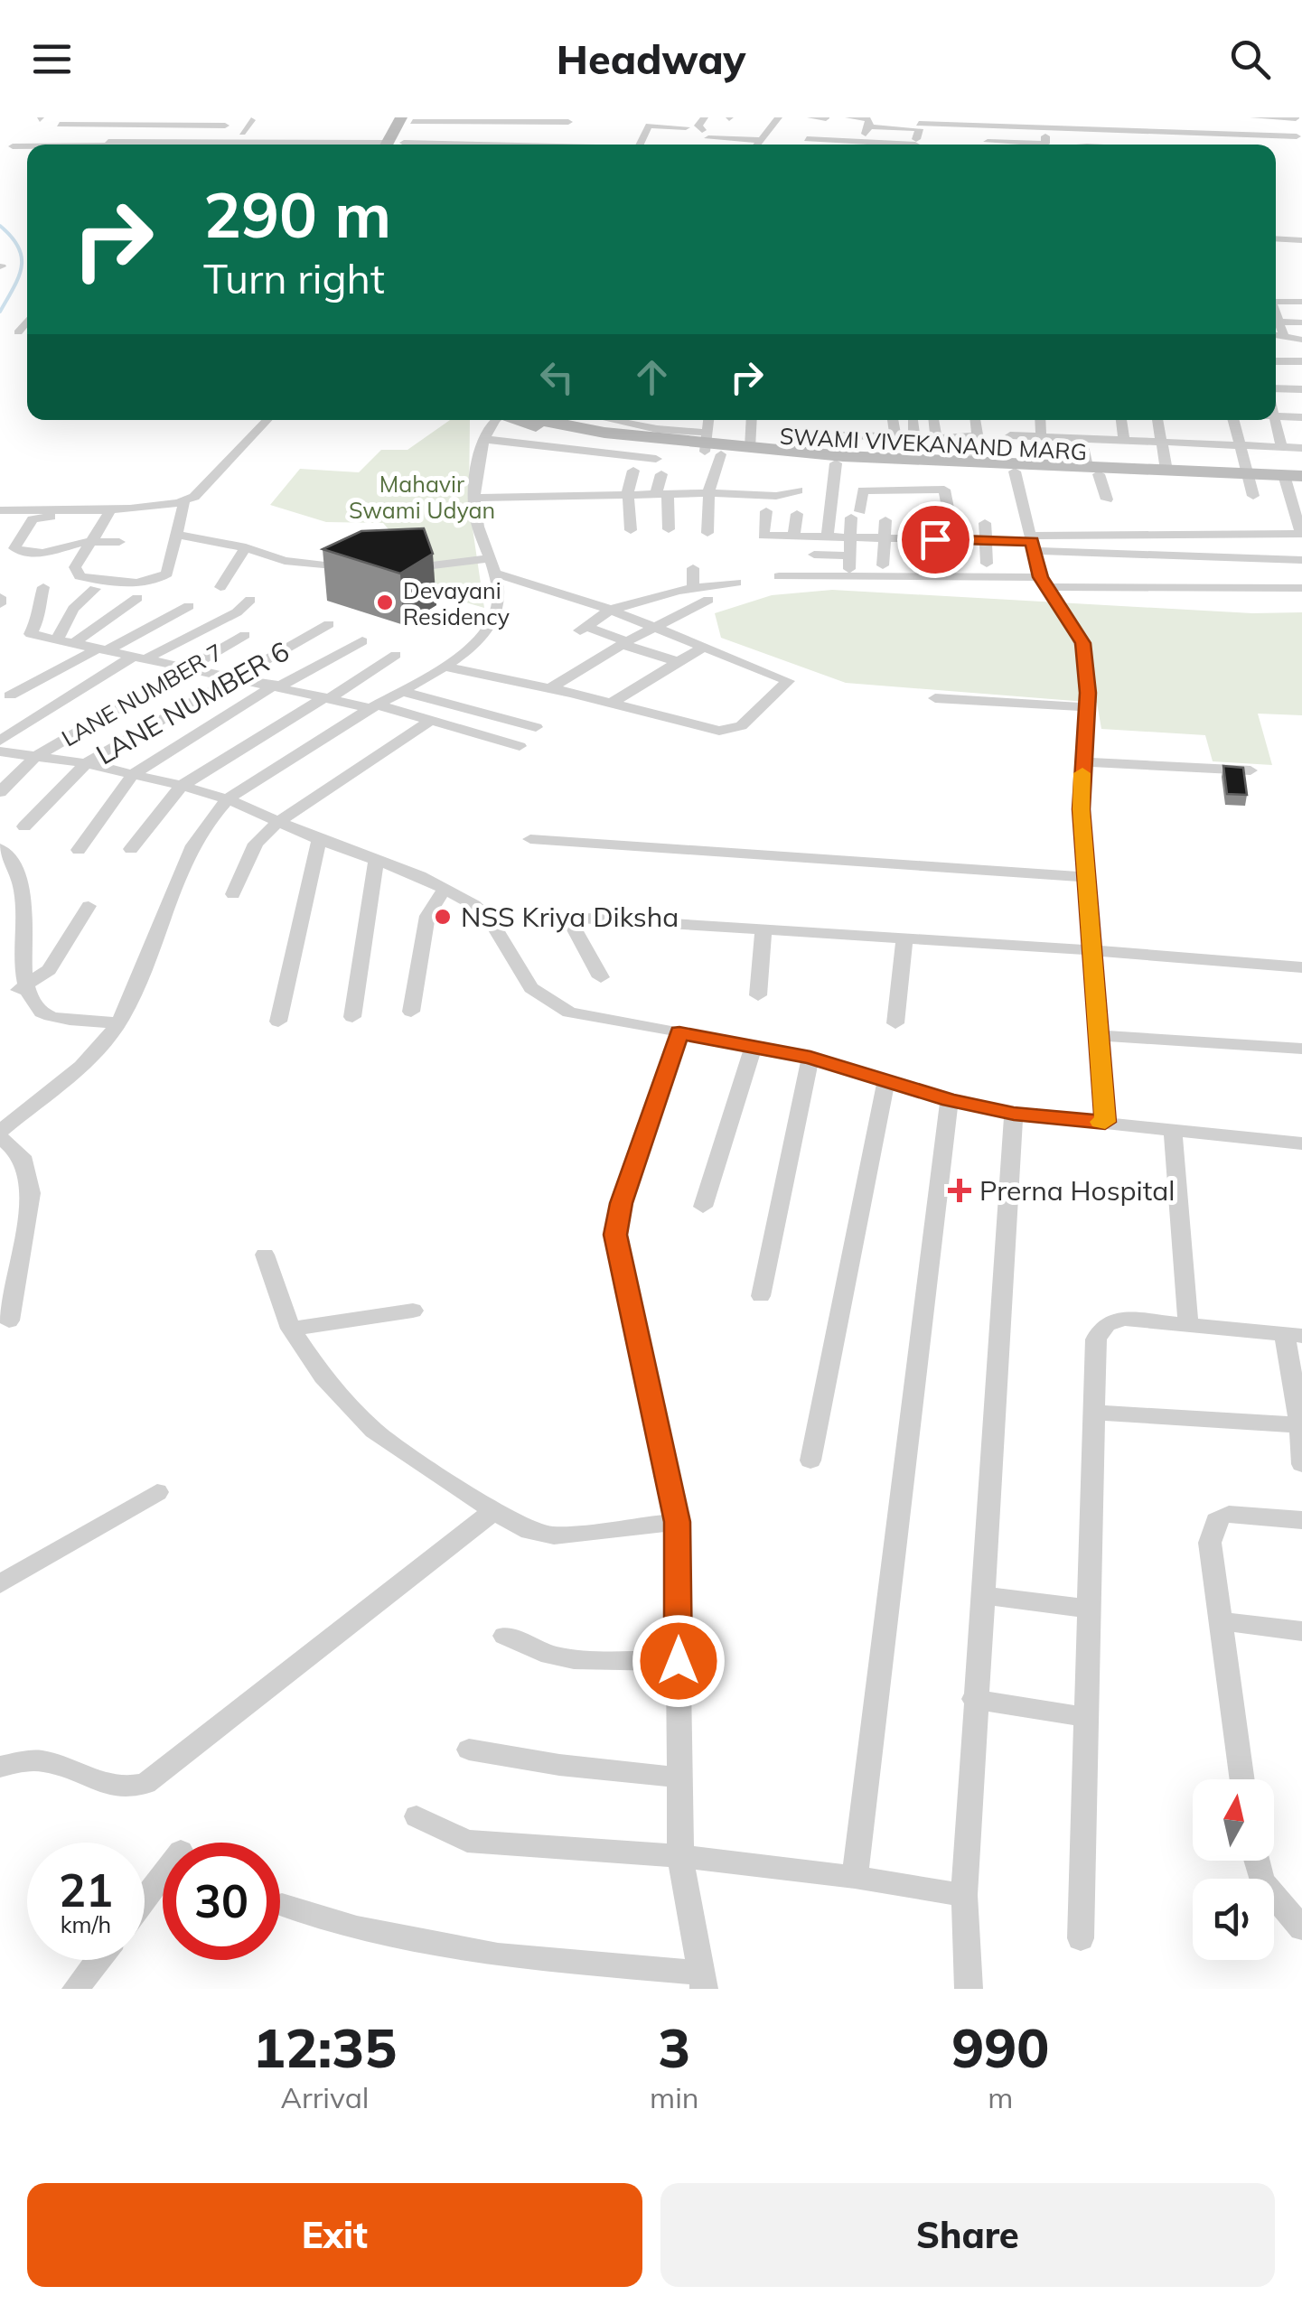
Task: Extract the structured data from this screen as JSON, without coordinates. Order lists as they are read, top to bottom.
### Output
{
  "streets": {
    "main road": ["SWAMI VIVEKANAND MARG"],
    "street": ["LANE NUMBER 7", "LANE NUMBER 6"]
  },
  "parks": ["Mahavir Swami Udyan"],
  "places": {
    "other": ["Devayani Residency", "NSS Kriya Diksha"],
    "health": ["Prerna Hospital"]
  },
  "north": "top",
  "page": {
    "header": "Headway",
    "turn": ["290 m", "Turn right"],
    "speed": "21 km/h",
    "limit": "30",
    "eta": [
      "12:35",
      "Arrival",
      "3",
      "min",
      "990",
      "m"
    ],
    "buttons": ["Exit", "Share"]
  }
}
